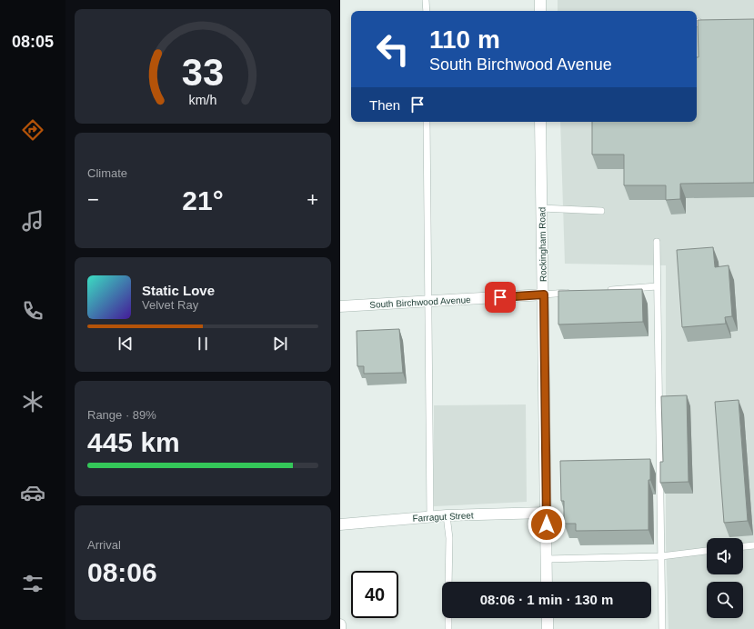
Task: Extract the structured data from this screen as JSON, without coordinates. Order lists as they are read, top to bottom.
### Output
{
  "streets": {
    "street": ["Rockingham Road", "South Birchwood Avenue", "Farragut Street"]
  },
  "crossings": [
    ["Rockingham Road", "South Birchwood Avenue"],
    ["Rockingham Road", "Farragut Street"]
  ],
  "page": {
    "tabs": "08:05",
    "turn": ["110 m", "South Birchwood Avenue"],
    "then": "Then",
    "tile": [
      "Climate",
      ["Range · 89%", "445 km"],
      ["Arrival", "08:06"]
    ],
    "heat": ["−", "21°", "+"],
    "song": ["Static Love", "Velvet Ray"],
    "limit": "40",
    "trip": "08:06 · 1 min · 130 m",
    "gauge": ["33", "km/h"]
  }
}
